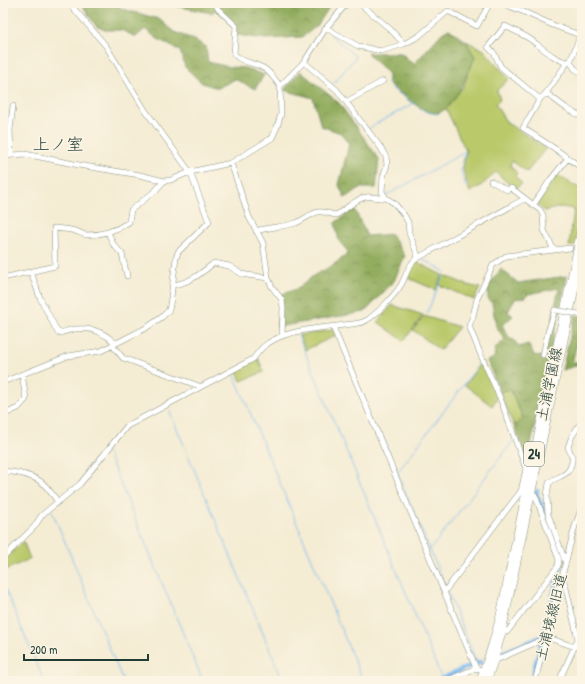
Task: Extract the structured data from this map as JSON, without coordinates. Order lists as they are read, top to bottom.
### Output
{
  "streets": {
    "main road": ["土浦学園線", "24"],
    "street": ["土浦境線旧道"]
  },
  "districts": ["上ノ室"],
  "scale_bar": "200 m"
}
